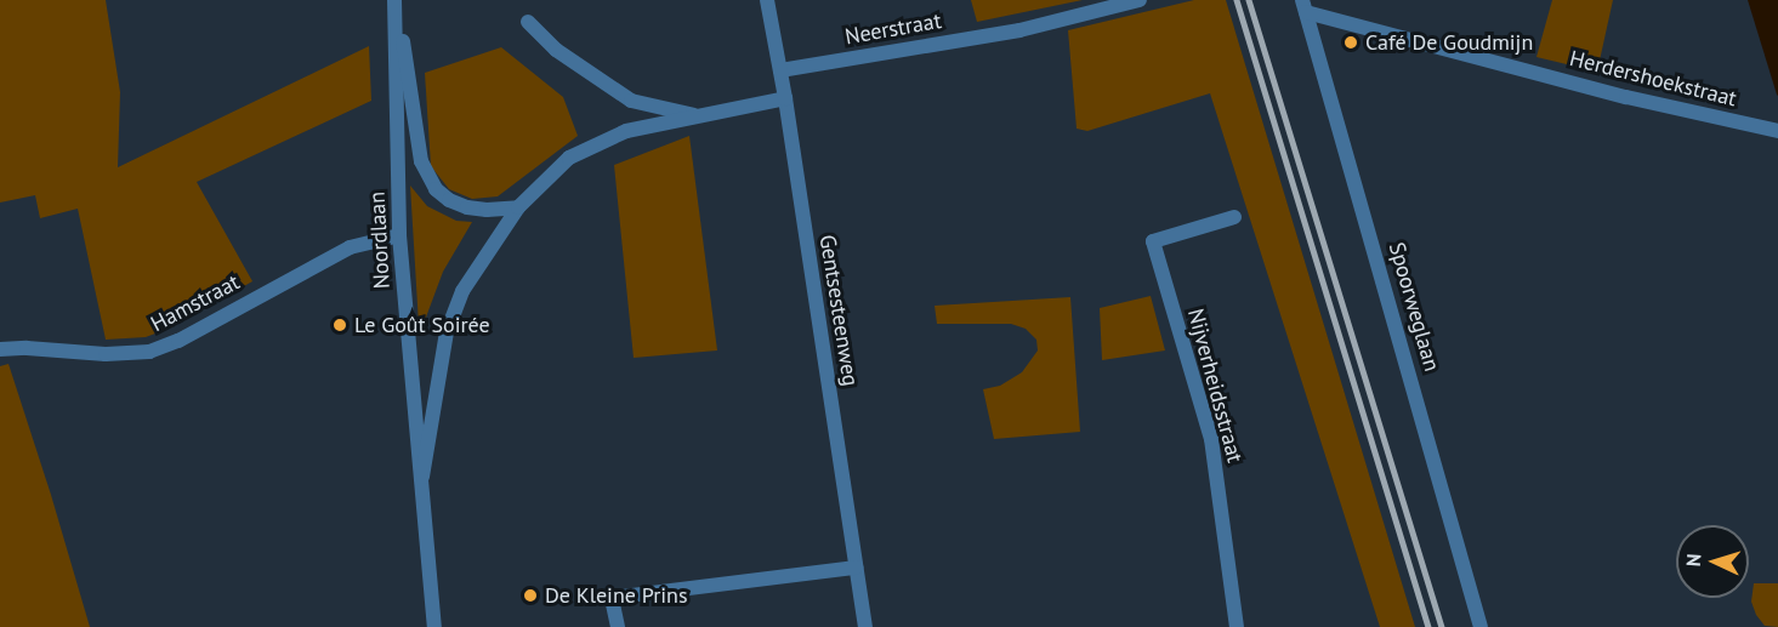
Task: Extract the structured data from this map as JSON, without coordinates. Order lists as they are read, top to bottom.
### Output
{
  "streets": {
    "street": [
      "Neerstraat",
      "Herdershoekstraat",
      "Noordlaan",
      "Hamstraat",
      "Spoorweglaan",
      "Gentsesteenweg",
      "Nijverheidsstraat"
    ]
  },
  "crossings": [
    ["Neerstraat", "Gentsesteenweg"],
    ["Herdershoekstraat", "Spoorweglaan"],
    ["Noordlaan", "Hamstraat"],
    ["Noordlaan", "Gentsesteenweg"]
  ],
  "places": ["Café De Goudmijn", "Le Goût Soirée", "De Kleine Prins"],
  "north": "left"
}
